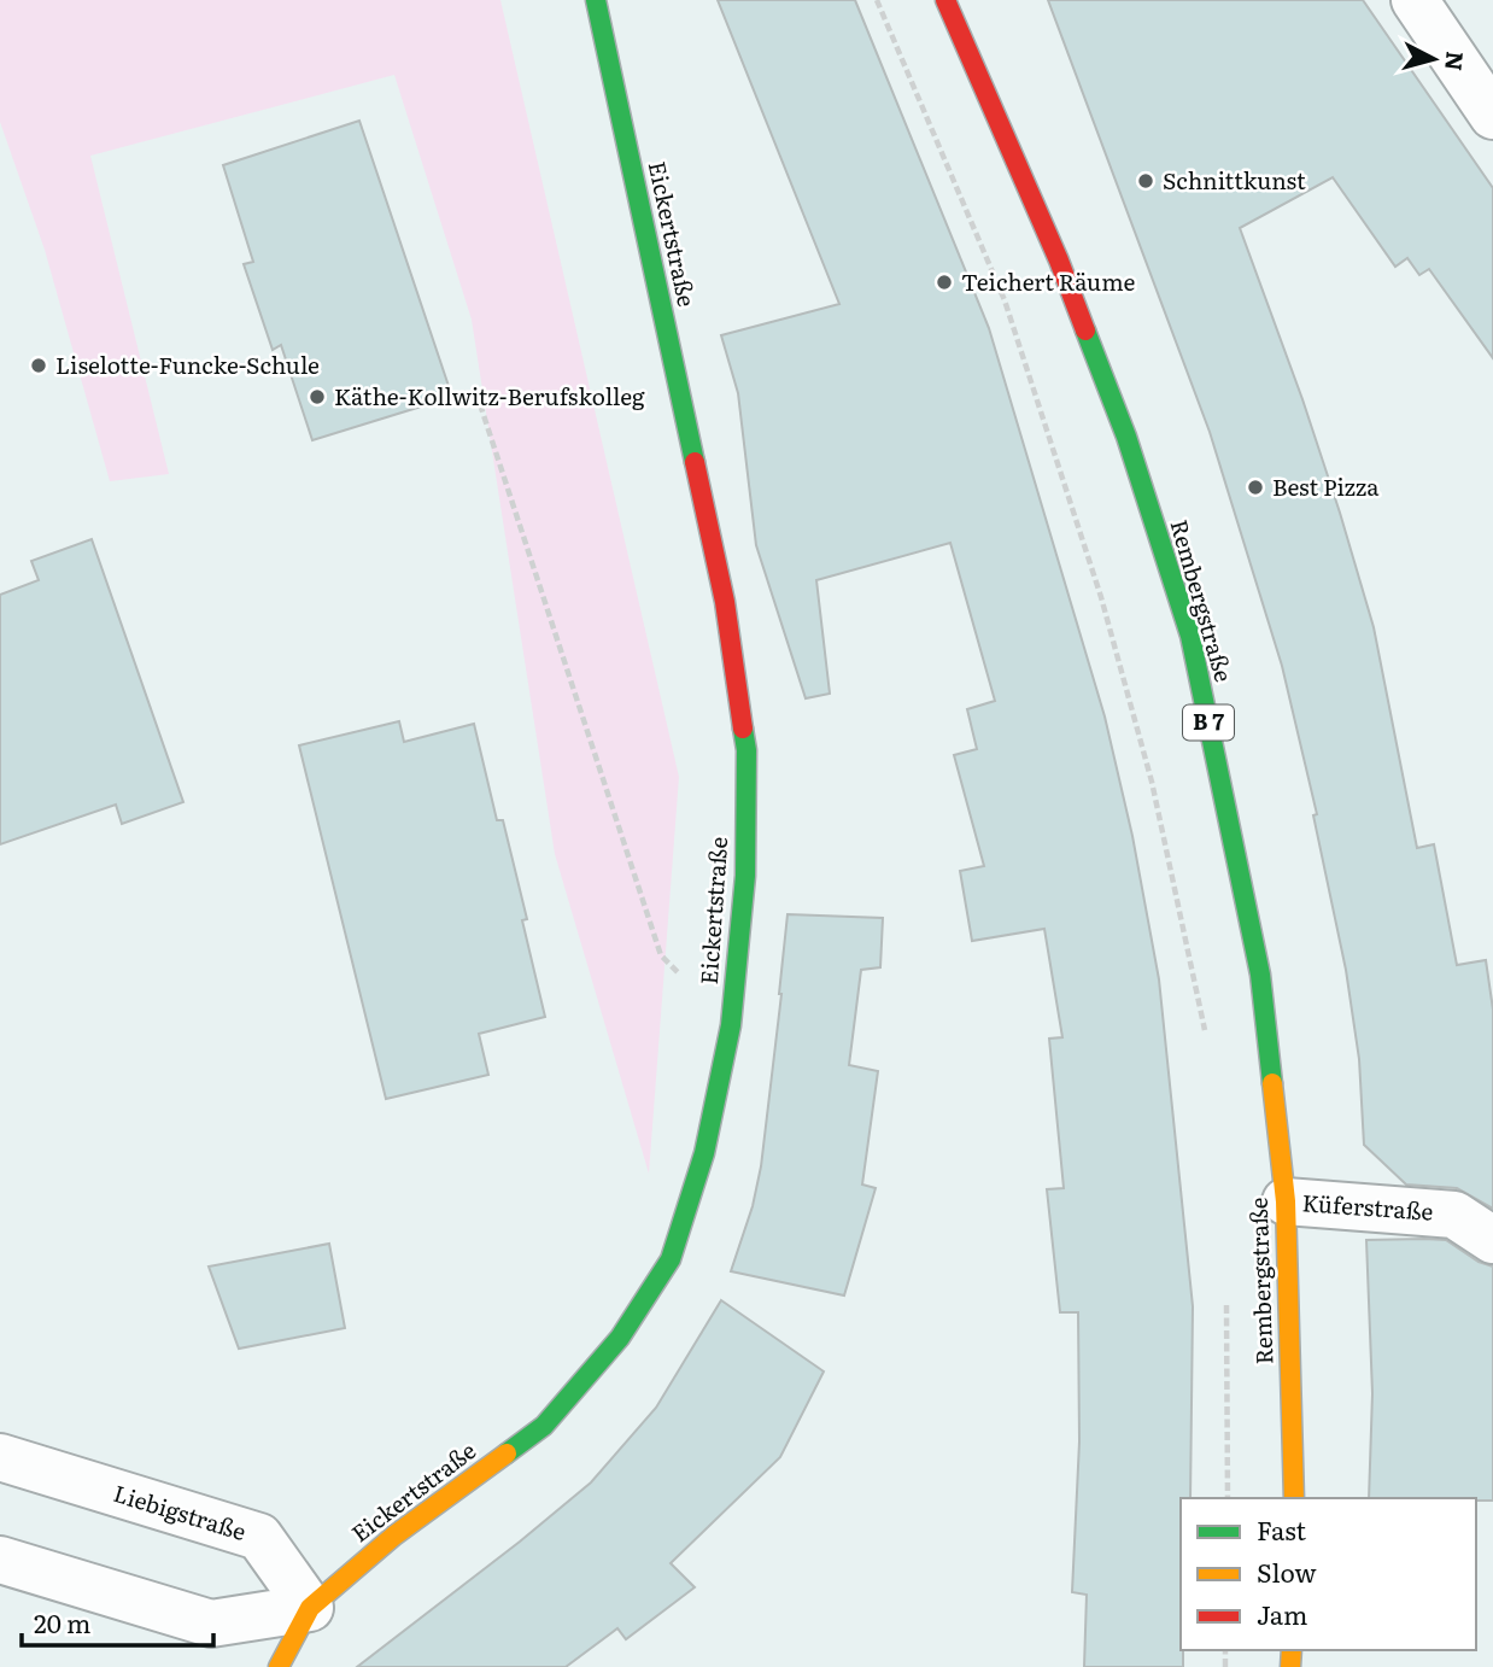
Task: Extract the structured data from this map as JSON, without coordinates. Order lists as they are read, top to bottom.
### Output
{
  "streets": {
    "street": [
      "Eickertstraße",
      "Rembergstraße",
      "B 7",
      "Küferstraße",
      "Liebigstraße"
    ]
  },
  "crossings": [
    ["Eickertstraße", "Liebigstraße"],
    ["Rembergstraße", "Küferstraße"]
  ],
  "places": [
    "Schnittkunst",
    "Teichert Räume",
    "Liselotte-Funcke-Schule",
    "Käthe-Kollwitz-Berufskolleg",
    "Best Pizza"
  ],
  "legend": ["Fast", "Slow", "Jam"],
  "scale_bar": "20 m",
  "north": "right"
}
